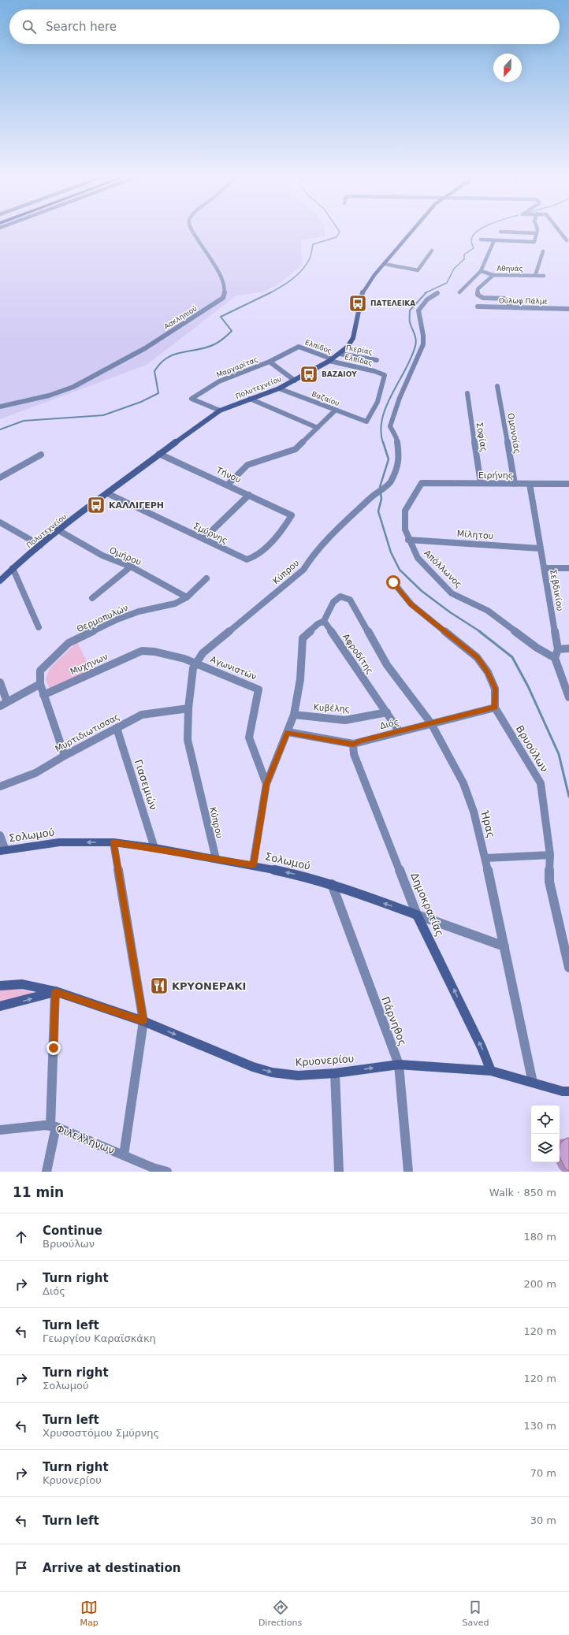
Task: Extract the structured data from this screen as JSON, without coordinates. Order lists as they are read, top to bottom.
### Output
{
  "streets": {
    "main road": [
      "Πολυτεχνείου",
      "Σολωμού",
      "Δημοκρατίας",
      "Κρυονερίου"
    ],
    "street": [
      "Αθηνάς",
      "Ούλωφ Πάλμε",
      "Ασκληπιού",
      "Ελπίδος",
      "Πιερίας",
      "Ελπίδας",
      "Μαργαρίτας",
      "Βαζαίου",
      "Ομονοίας",
      "Σοφίας",
      "Τήνου",
      "Ειρήνης",
      "Σμύρνης",
      "Μίλητου",
      "Ομήρου",
      "Απόλλωνος",
      "Κύπρου",
      "Σεβδικίου",
      "Θερμοπυλών",
      "Αφροδίτης",
      "Μυχηνων",
      "Αγωνιστών",
      "Κυβέλης",
      "Διός",
      "Μυρτιδιωτισσας",
      "Βρυούλων",
      "Γιασεμιών",
      "Ήρας",
      "Πάρνηθος",
      "Φιλελλήνων"
    ]
  },
  "crossings": [
    ["Αθηνάς", "Ούλωφ Πάλμε"],
    ["Ελπίδος", "Ελπίδας"],
    ["Ελπίδος", "Μαργαρίτας"],
    ["Ελπίδος", "Πολυτεχνείου"],
    ["Πιερίας", "Πολυτεχνείου"],
    ["Ελπίδας", "Πολυτεχνείου"],
    ["Ελπίδας", "Βαζαίου"],
    ["Μαργαρίτας", "Πολυτεχνείου"],
    ["Πολυτεχνείου", "Βαζαίου"],
    ["Πολυτεχνείου", "Τήνου"],
    ["Πολυτεχνείου", "Σμύρνης"],
    ["Πολυτεχνείου", "Ομήρου"],
    ["Ομονοίας", "Ειρήνης"],
    ["Σοφίας", "Ειρήνης"],
    ["Τήνου", "Σμύρνης"],
    ["Ειρήνης", "Απόλλωνος"],
    ["Ειρήνης", "Σεβδικίου"],
    ["Μίλητου", "Απόλλωνος"],
    ["Μίλητου", "Σεβδικίου"],
    ["Ομήρου", "Θερμοπυλών"],
    ["Απόλλωνος", "Σεβδικίου"],
    ["Κύπρου", "Αγωνιστών"],
    ["Κύπρου", "Μυρτιδιωτισσας"],
    ["Κύπρου", "Σολωμού"],
    ["Θερμοπυλών", "Μυχηνων"],
    ["Θερμοπυλών", "Μυρτιδιωτισσας"],
    ["Αφροδίτης", "Κυβέλης"],
    ["Αφροδίτης", "Διός"],
    ["Αφροδίτης", "Ήρας"],
    ["Μυχηνων", "Αγωνιστών"],
    ["Διός", "Βρυούλων"],
    ["Διός", "Ήρας"],
    ["Διός", "Δημοκρατίας"],
    ["Μυρτιδιωτισσας", "Γιασεμιών"],
    ["Γιασεμιών", "Σολωμού"],
    ["Ήρας", "Σολωμού"],
    ["Ήρας", "Κρυονερίου"],
    ["Σολωμού", "Δημοκρατίας"],
    ["Σολωμού", "Πάρνηθος"],
    ["Δημοκρατίας", "Κρυονερίου"],
    ["Πάρνηθος", "Κρυονερίου"]
  ],
  "one_way": ["Σολωμού", "Δημοκρατίας", "Κρυονερίου"],
  "places": {
    "bus stop": ["ΠΑΤΕΛΕΙΚΑ", "ΒΑΖΑΙΟΥ", "ΚΑΛΛΙΓΕΡΗ"],
    "restaurant": ["ΚΡΥΟΝΕΡΑΚΙ"]
  },
  "north": "bottom",
  "page": {
    "search": "Search here",
    "heading": ["11 min", "Walk · 850 m"],
    "list": [
      ["Continue", "Βρυούλων", "180 m"],
      ["Turn right", "Διός", "200 m"],
      ["Turn left", "Γεωργίου Καραϊσκάκη", "120 m"],
      ["Turn right", "Σολωμού", "120 m"],
      ["Turn left", "Χρυσοστόμου Σμύρνης", "130 m"],
      ["Turn right", "Κρυονερίου", "70 m"],
      ["Turn left", "30 m"],
      "Arrive at destination"
    ],
    "nav": ["Map", "Directions", "Saved"]
  }
}
